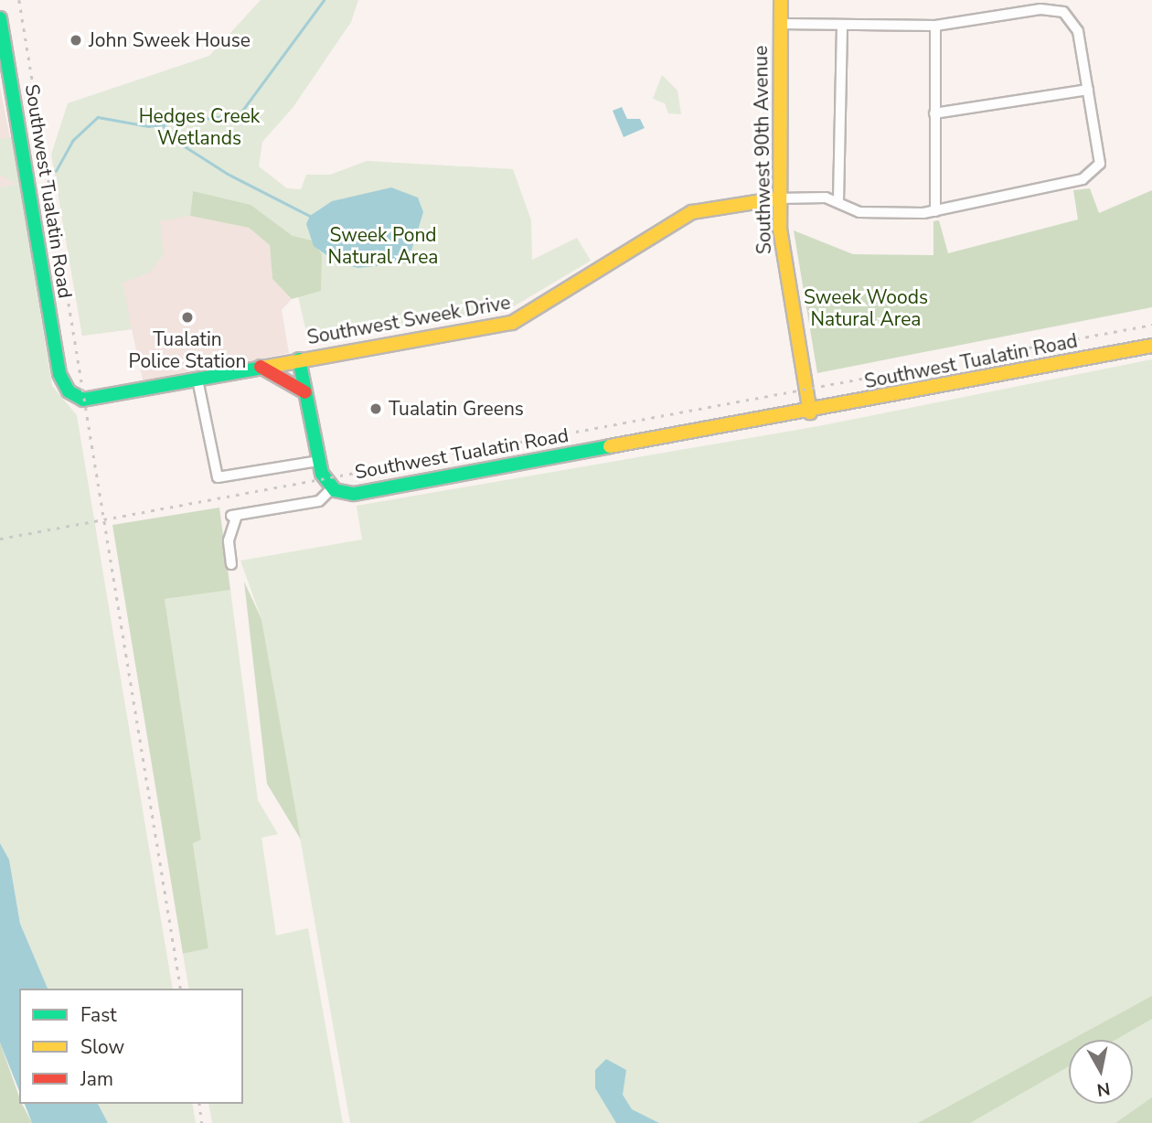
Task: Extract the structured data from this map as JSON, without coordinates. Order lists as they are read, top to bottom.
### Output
{
  "streets": {
    "main road": ["Southwest 90th Avenue", "Southwest Tualatin Road", "Southwest Sweek Drive"]
  },
  "crossings": [
    ["Southwest 90th Avenue", "Southwest Tualatin Road"],
    ["Southwest 90th Avenue", "Southwest Sweek Drive"],
    ["Southwest Tualatin Road", "Southwest Sweek Drive"]
  ],
  "parks": ["Hedges Creek Wetlands", "Sweek Pond Natural Area", "Sweek Woods Natural Area"],
  "places": ["John Sweek House", "Tualatin Police Station", "Tualatin Greens"],
  "legend": ["Fast", "Slow", "Jam"],
  "north": "bottom"
}
